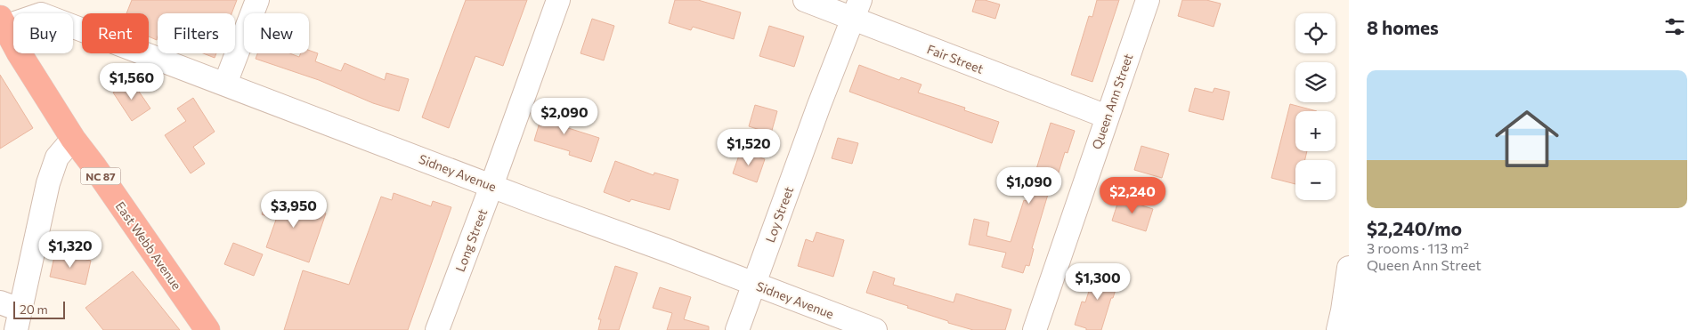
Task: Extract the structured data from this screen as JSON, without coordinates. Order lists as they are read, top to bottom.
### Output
{
  "streets": {
    "highway": ["NC 87", "East Webb Avenue"],
    "street": [
      "Fair Street",
      "Queen Ann Street",
      "Sidney Avenue",
      "Loy Street",
      "Long Street"
    ]
  },
  "crossings": [
    ["Fair Street", "Queen Ann Street"],
    ["Fair Street", "Loy Street"],
    ["Sidney Avenue", "Loy Street"],
    ["Sidney Avenue", "Long Street"],
    ["Sidney Avenue", "East Webb Avenue"]
  ],
  "scale_bar": "20 m",
  "page": {
    "heading": "8 homes",
    "map_buttons": ["+", "−"],
    "chip": [
      "Buy",
      "Rent",
      "Filters",
      "New"
    ],
    "list": [
      {
        "name": "$2,240/mo",
        "note": "3 rooms · 113 m² · Queen Ann Street"
      }
    ],
    "price": [
      "$1,560",
      "$2,090",
      "$1,520",
      "$1,090",
      "$2,240",
      "$3,950",
      "$1,320",
      "$1,300"
    ],
    "scale": "20 m"
  }
}
